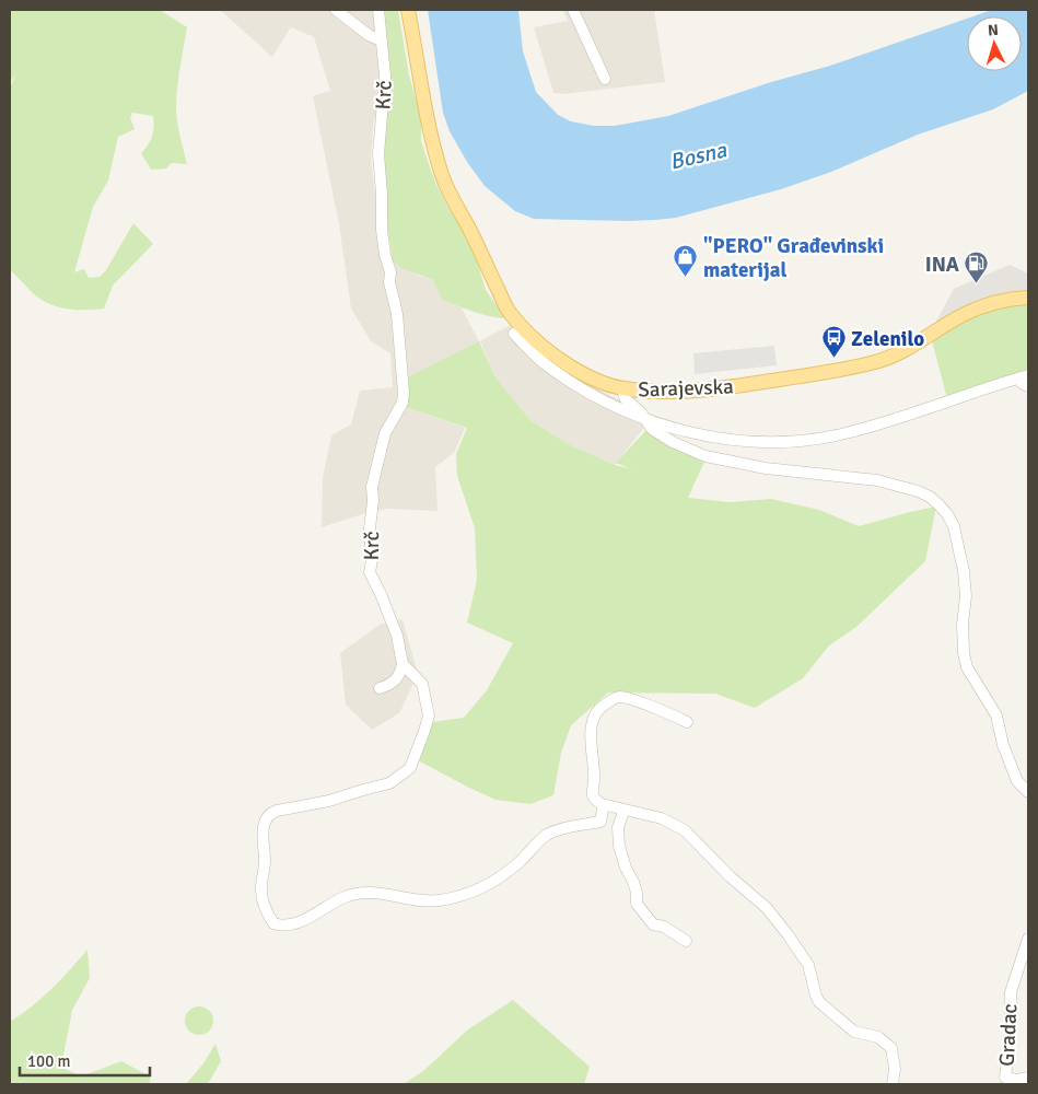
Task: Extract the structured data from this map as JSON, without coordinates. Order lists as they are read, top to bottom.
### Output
{
  "streets": {
    "main road": ["Sarajevska"],
    "street": ["Krč", "Gradac"]
  },
  "water": ["Bosna"],
  "places": {
    "shop": ["\"PERO\" Građevinski materijal"],
    "fuel station": ["INA"],
    "bus stop": ["Zelenilo"]
  },
  "scale_bar": "100 m",
  "north": "top"
}
